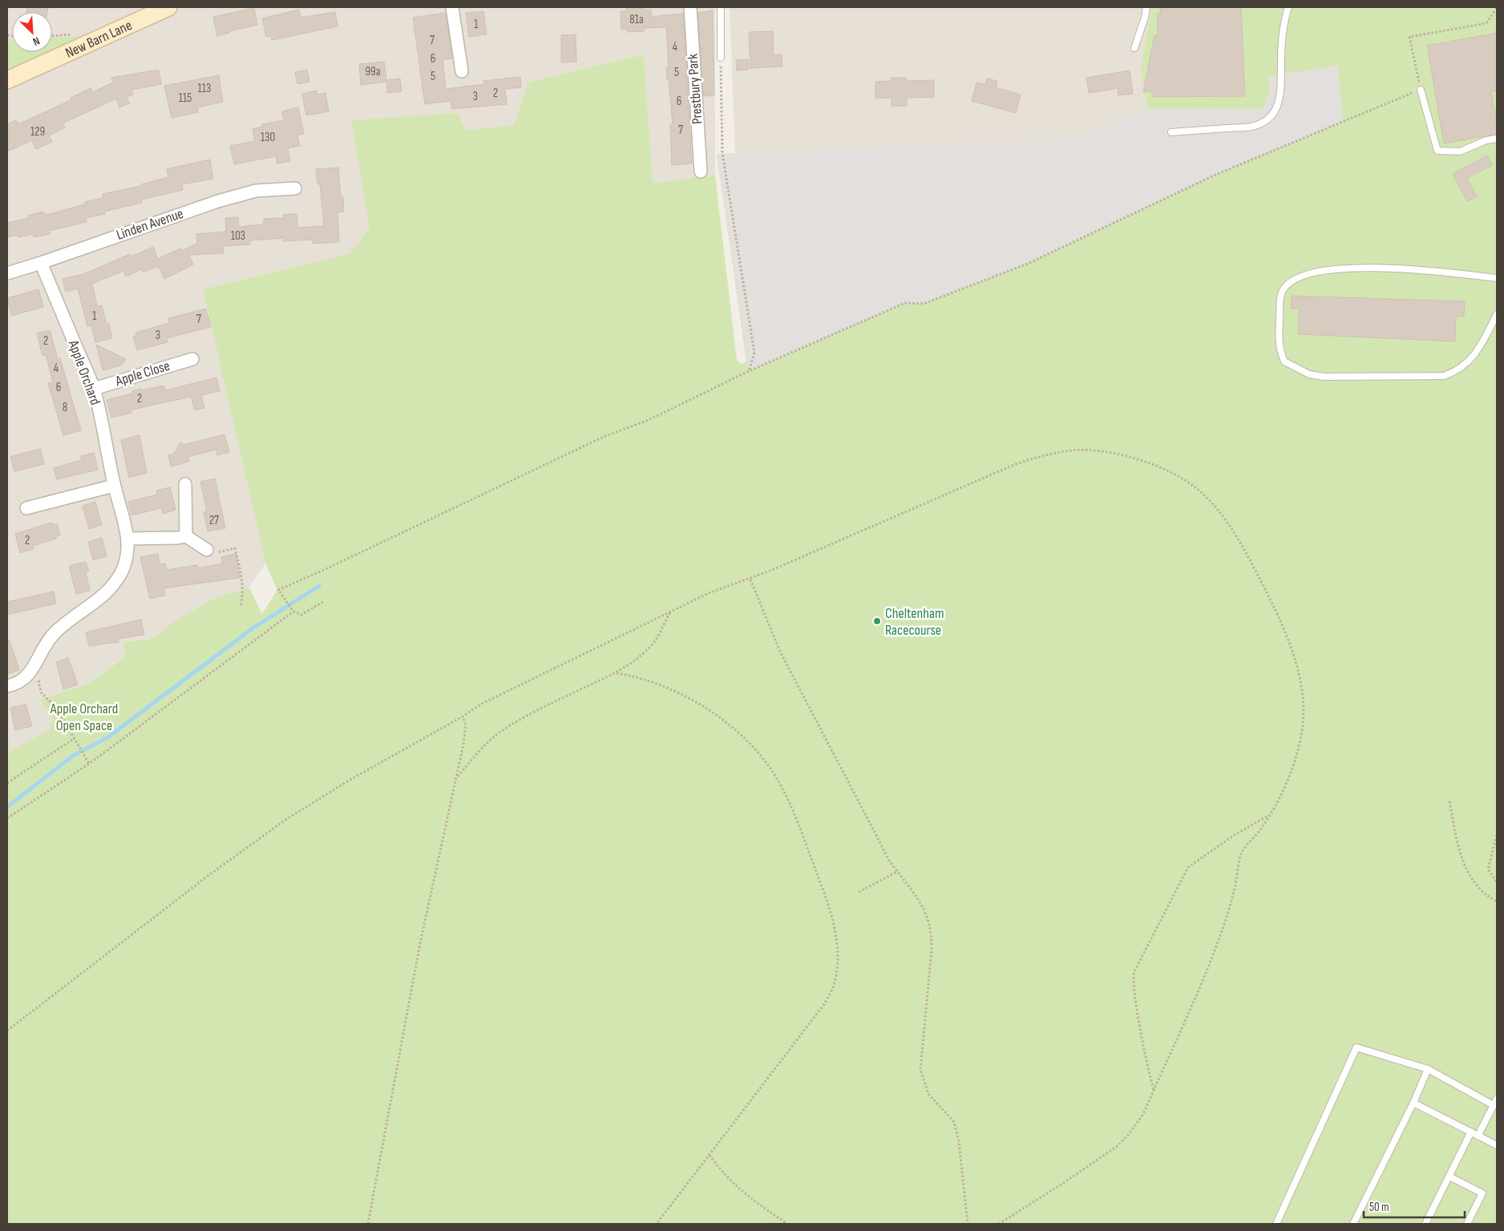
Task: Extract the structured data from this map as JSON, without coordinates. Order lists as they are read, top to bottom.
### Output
{
  "streets": {
    "main road": ["New Barn Lane"],
    "street": [
      "Prestbury Park",
      "Linden Avenue",
      "Apple Orchard",
      "Apple Close"
    ]
  },
  "crossings": [
    ["Linden Avenue", "Apple Orchard"],
    ["Apple Orchard", "Apple Close"]
  ],
  "parks": ["Apple Orchard Open Space"],
  "places": ["Cheltenham Racecourse"],
  "house_numbers": [
    "81a",
    "1",
    "7",
    "4",
    "6",
    "99a",
    "5",
    "5",
    "113",
    "2",
    "3",
    "115",
    "6",
    "7",
    "129",
    "130",
    "103",
    "1",
    "7",
    "3",
    "2",
    "4",
    "6",
    "2",
    "8",
    "27",
    "2"
  ],
  "scale_bar": "50 m",
  "north": "bottom right"
}
